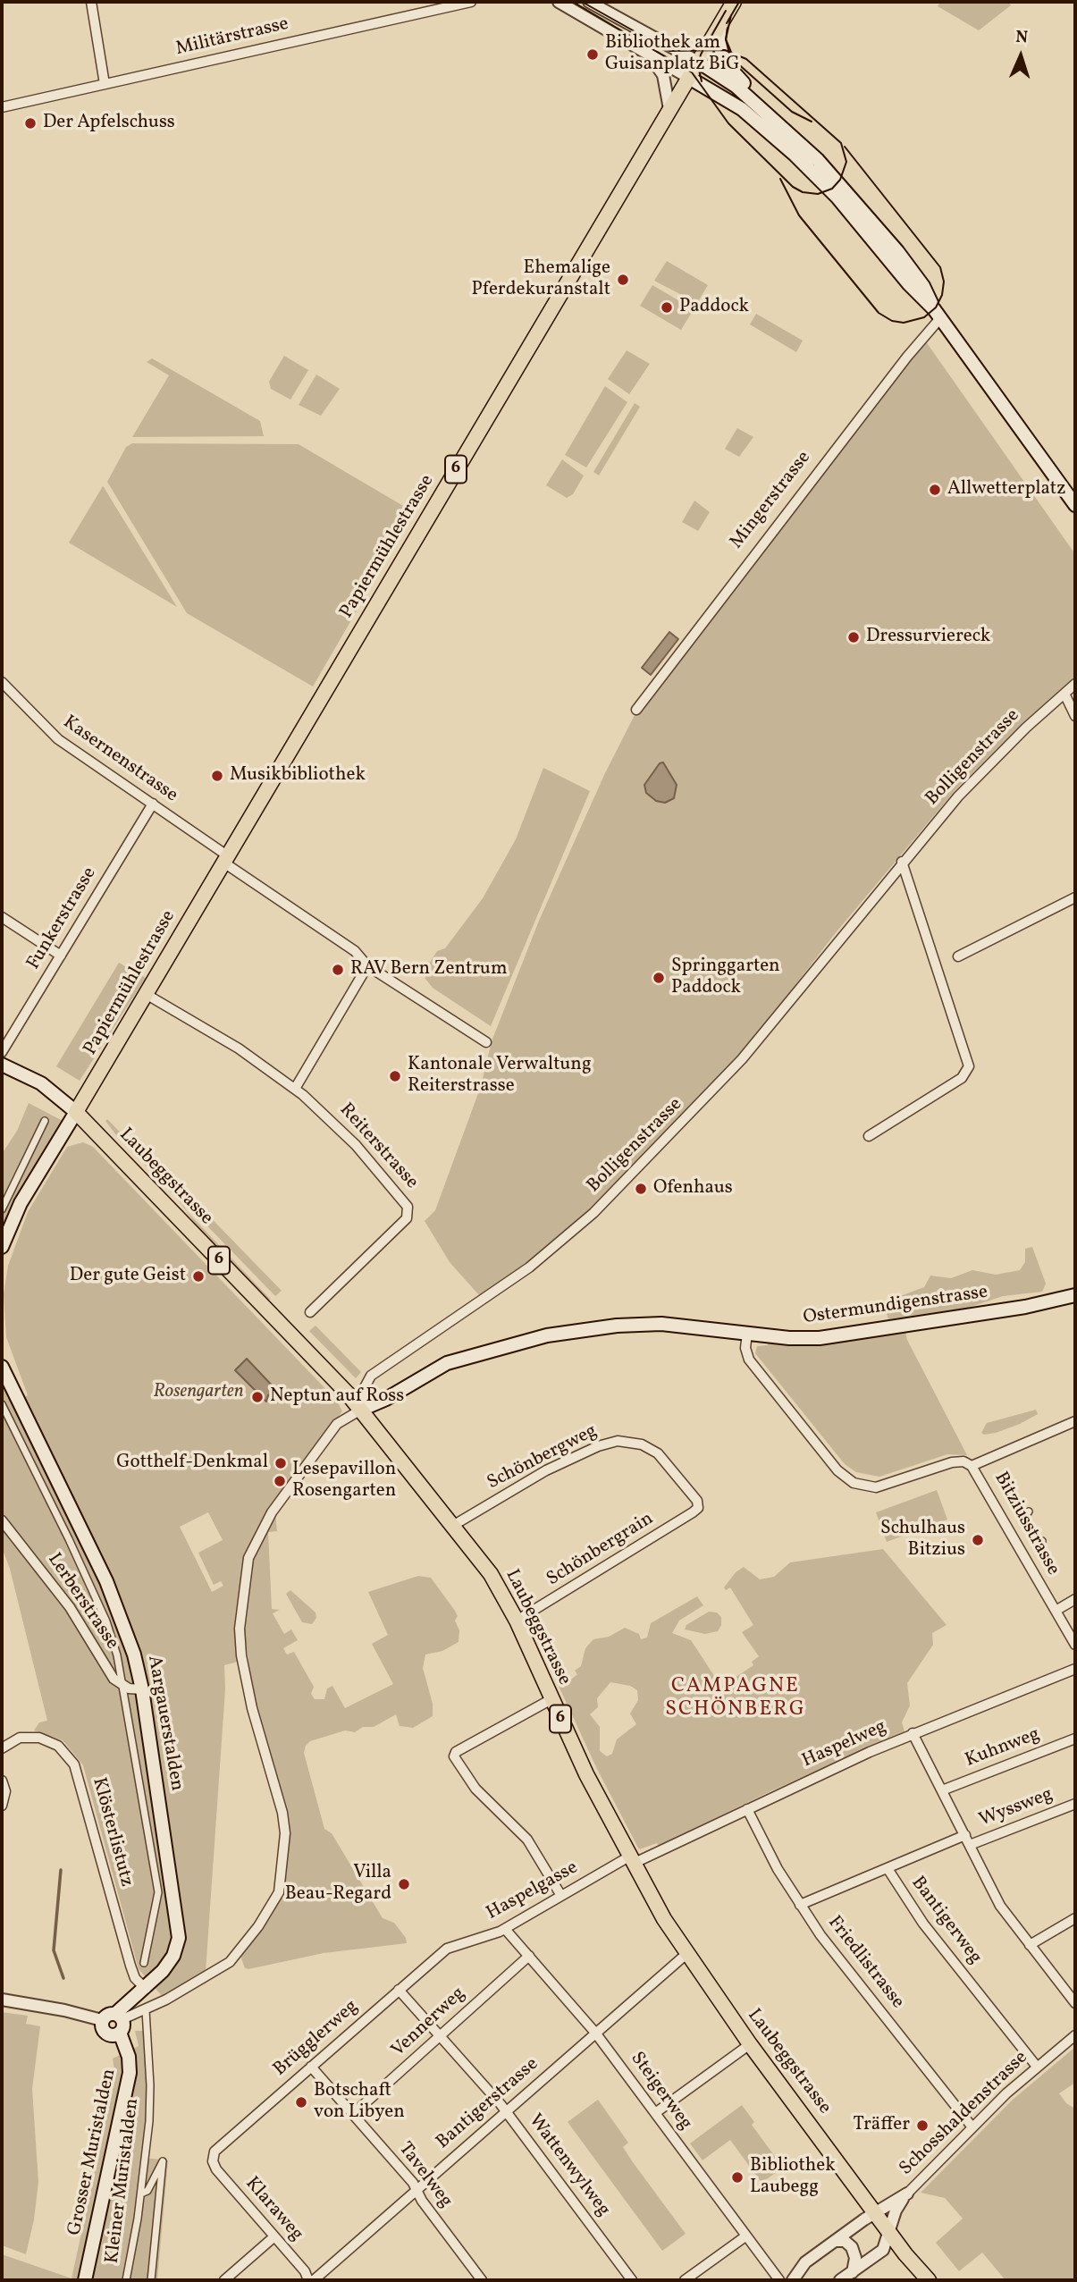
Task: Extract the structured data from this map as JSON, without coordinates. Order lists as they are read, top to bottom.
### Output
{
  "streets": {
    "main road": [
      "6",
      "Papiermühlestrasse",
      "Laubeggstrasse",
      "Ostermundigenstrasse",
      "Aargauerstalden",
      "Grosser Muristalden"
    ],
    "street": [
      "Militärstrasse",
      "Mingerstrasse",
      "Bolligenstrasse",
      "Kasernenstrasse",
      "Funkerstrasse",
      "Reiterstrasse",
      "Schönbergweg",
      "Bitziusstrasse",
      "Schönbergrain",
      "Lerberstrasse",
      "Haspelweg",
      "Kuhnweg",
      "Wyssweg",
      "Klösterlistutz",
      "Haspelgasse",
      "Bantigerweg",
      "Friedlistrasse",
      "Vennerweg",
      "Brügglerweg",
      "Steigerweg",
      "Bantigerstrasse",
      "Schosshaldenstrasse",
      "Wattenwylweg",
      "Tavelweg",
      "Kleiner Muristalden",
      "Klaraweg"
    ]
  },
  "crossings": [
    ["Papiermühlestrasse", "Kasernenstrasse"],
    ["Papiermühlestrasse", "Reiterstrasse"],
    ["Papiermühlestrasse", "Laubeggstrasse"],
    ["Bolligenstrasse", "Laubeggstrasse"],
    ["Bolligenstrasse", "Ostermundigenstrasse"],
    ["Kasernenstrasse", "Funkerstrasse"],
    ["Laubeggstrasse", "Ostermundigenstrasse"],
    ["Laubeggstrasse", "Schönbergweg"],
    ["Laubeggstrasse", "Schönbergrain"],
    ["Laubeggstrasse", "Haspelweg"],
    ["Laubeggstrasse", "Haspelgasse"],
    ["Laubeggstrasse", "Bantigerstrasse"],
    ["Laubeggstrasse", "Schosshaldenstrasse"],
    ["Ostermundigenstrasse", "Bitziusstrasse"],
    ["Schönbergweg", "Schönbergrain"],
    ["Lerberstrasse", "Aargauerstalden"],
    ["Aargauerstalden", "Klösterlistutz"],
    ["Aargauerstalden", "Grosser Muristalden"],
    ["Haspelweg", "Haspelgasse"],
    ["Haspelweg", "Friedlistrasse"],
    ["Haspelgasse", "Brügglerweg"],
    ["Haspelgasse", "Steigerweg"],
    ["Bantigerweg", "Friedlistrasse"],
    ["Bantigerweg", "Schosshaldenstrasse"],
    ["Friedlistrasse", "Schosshaldenstrasse"],
    ["Vennerweg", "Steigerweg"],
    ["Vennerweg", "Wattenwylweg"],
    ["Vennerweg", "Tavelweg"],
    ["Brügglerweg", "Wattenwylweg"],
    ["Brügglerweg", "Tavelweg"],
    ["Brügglerweg", "Klaraweg"],
    ["Steigerweg", "Bantigerstrasse"],
    ["Bantigerstrasse", "Wattenwylweg"],
    ["Bantigerstrasse", "Tavelweg"]
  ],
  "districts": ["CAMPAGNE SCHÖNBERG"],
  "parks": ["Rosengarten"],
  "places": [
    "Bibliothek am Guisanplatz BiG",
    "Der Apfelschuss",
    "Ehemalige Pferdekuranstalt",
    "Paddock",
    "Allwetterplatz",
    "Dressurviereck",
    "Musikbibliothek",
    "RAV Bern Zentrum",
    "Springgarten Paddock",
    "Kantonale Verwaltung Reiterstrasse",
    "Ofenhaus",
    "Der gute Geist",
    "Neptun auf Ross",
    "Gotthelf-Denkmal",
    "Lesepavillon Rosengarten",
    "Schulhaus Bitzius",
    "Villa Beau-Regard",
    "Botschaft von Libyen",
    "Träffer",
    "Bibliothek Laubegg"
  ],
  "north": "top"
}
